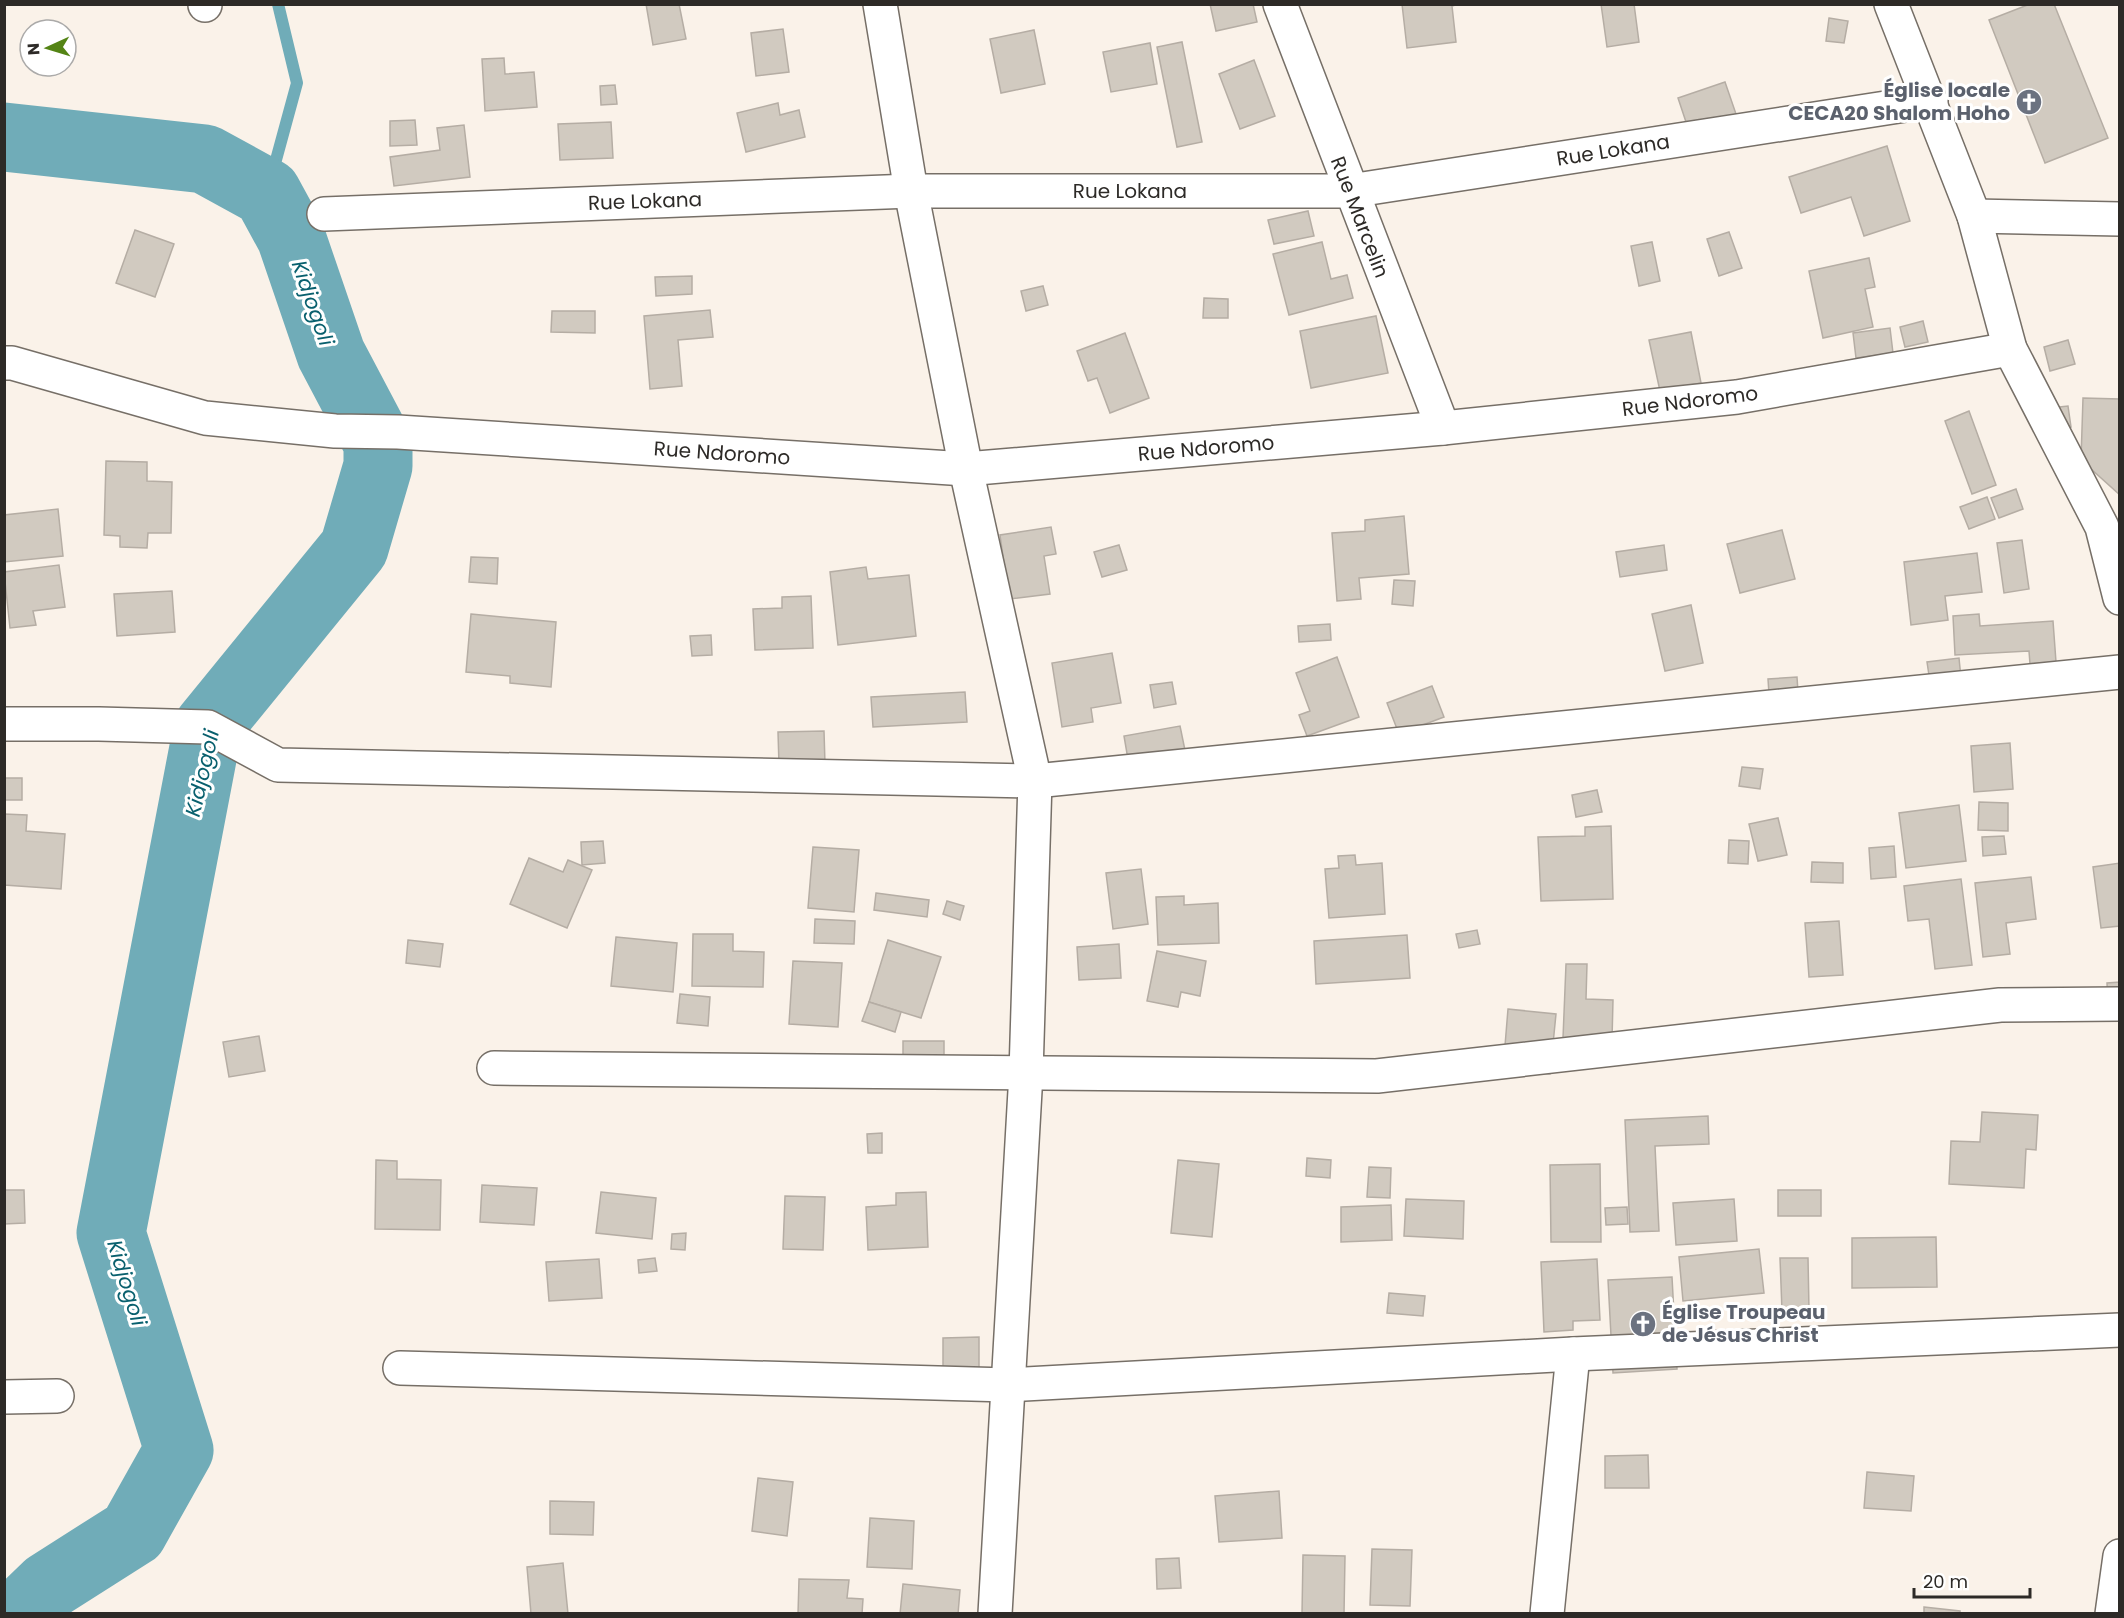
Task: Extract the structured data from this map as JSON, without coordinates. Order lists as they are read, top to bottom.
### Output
{
  "streets": {
    "street": ["Rue Lokana", "Rue Marcelin", "Rue Ndoromo"]
  },
  "crossings": [
    ["Rue Lokana", "Rue Marcelin"],
    ["Rue Marcelin", "Rue Ndoromo"]
  ],
  "water": ["Kidjogoli"],
  "places": {
    "church": ["Église locale CECA20 Shalom Hoho", "Église Troupeau de Jésus Christ"]
  },
  "scale_bar": "20 m",
  "north": "left"
}
